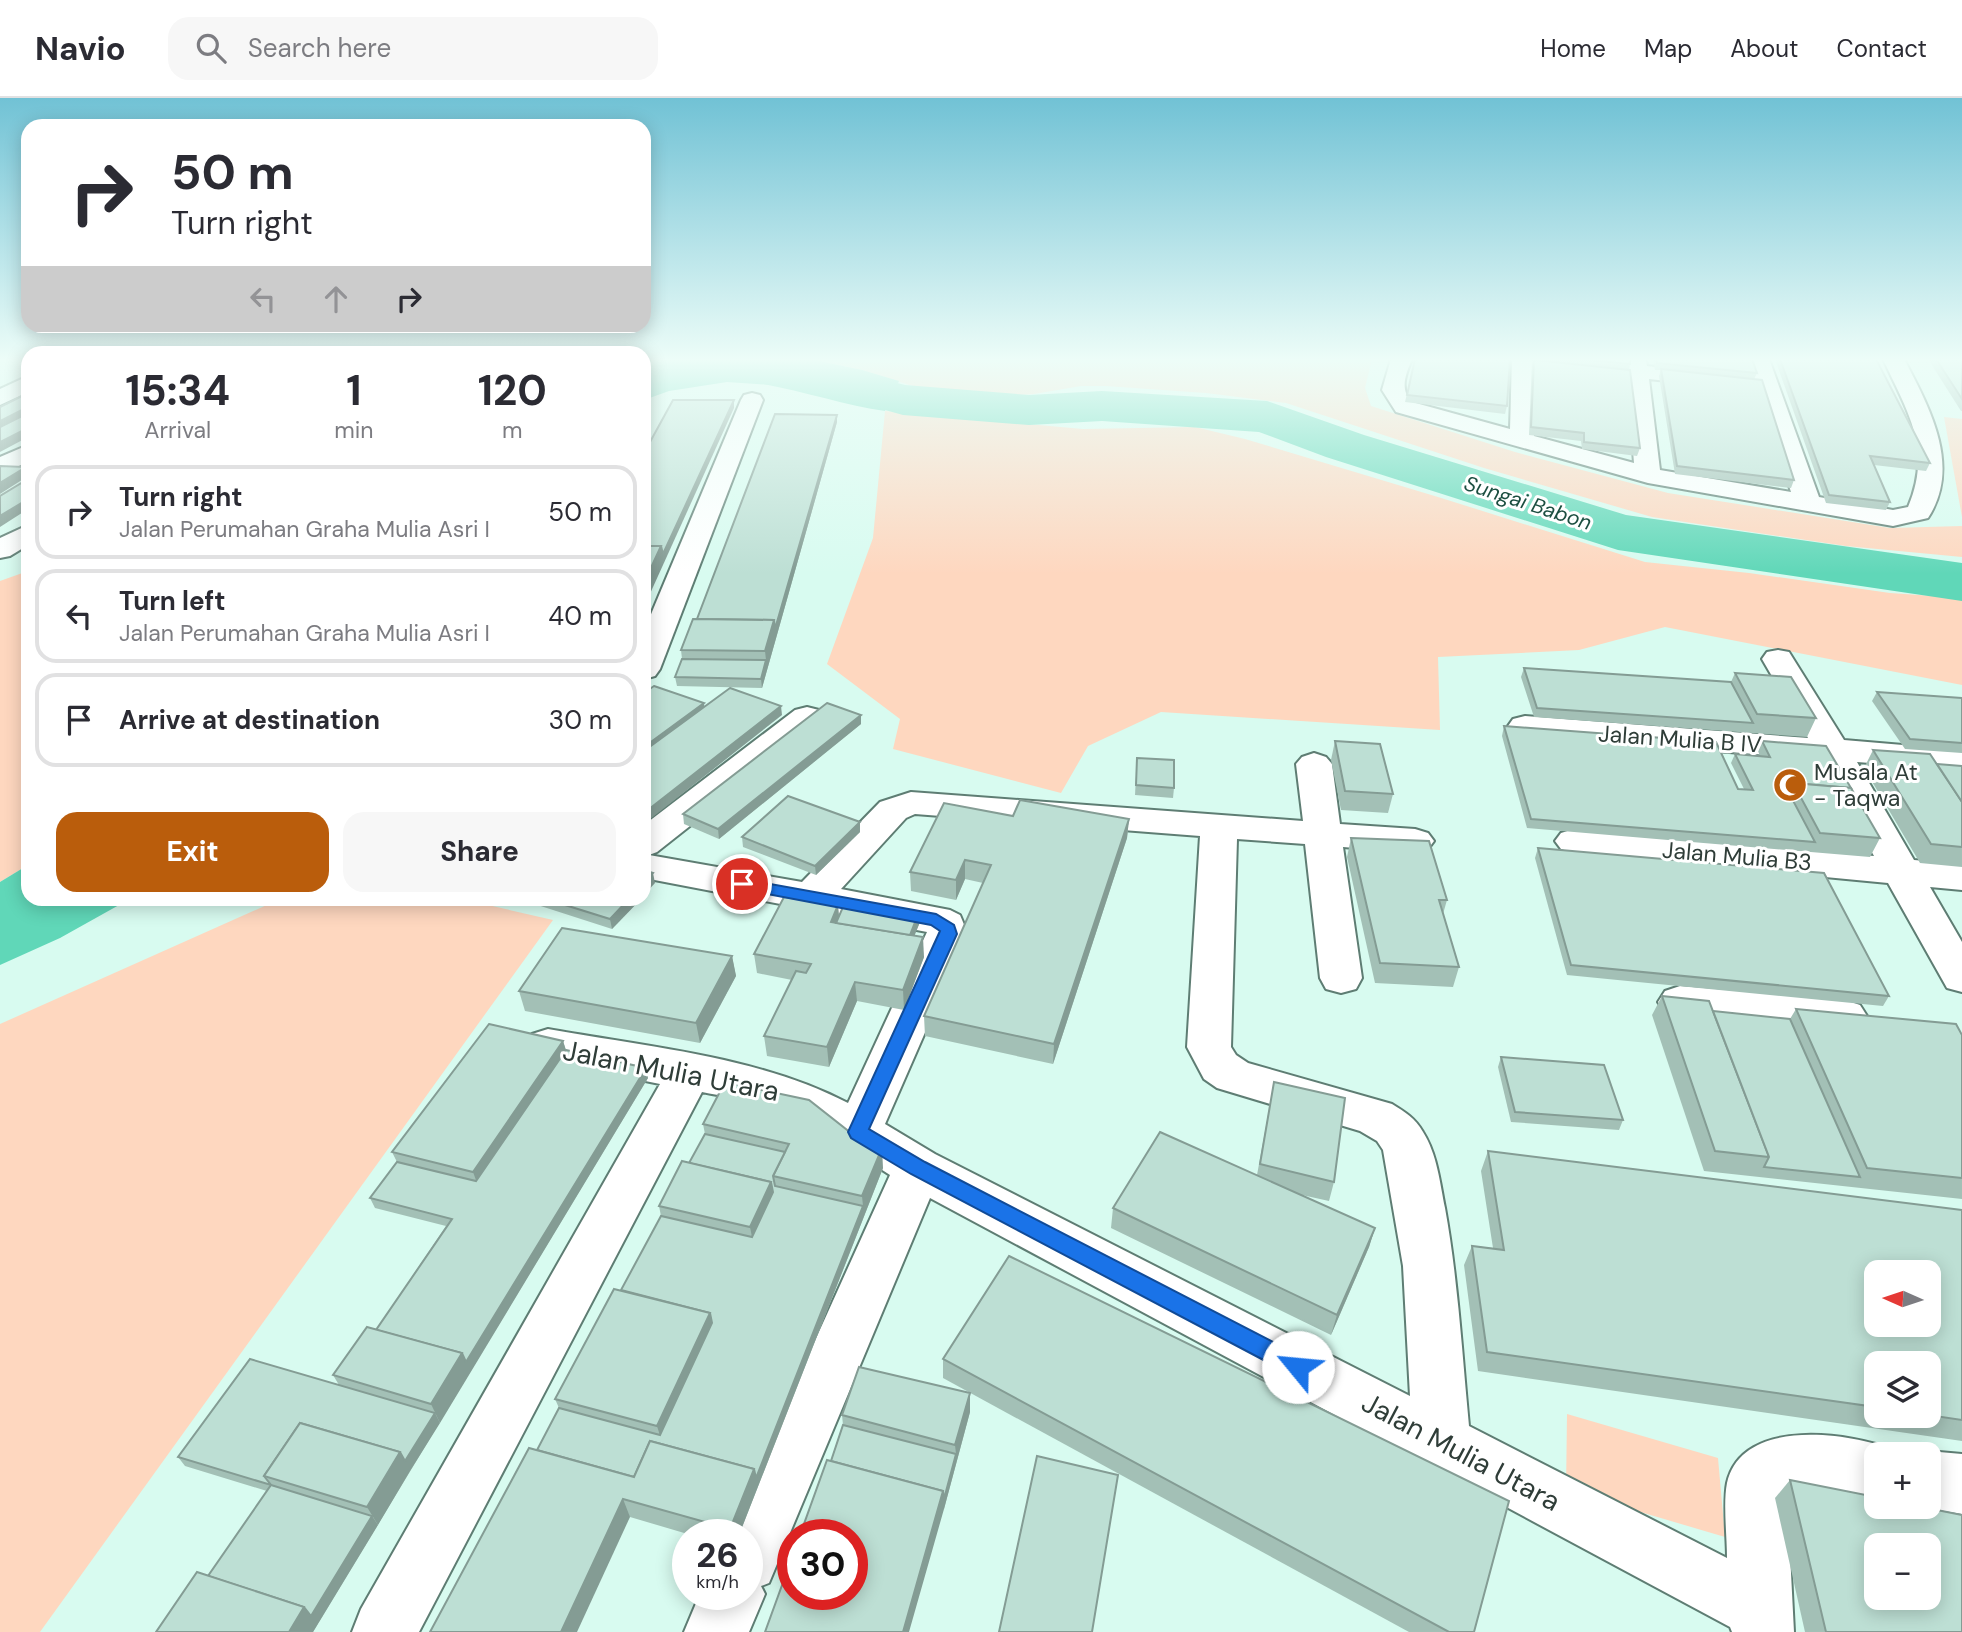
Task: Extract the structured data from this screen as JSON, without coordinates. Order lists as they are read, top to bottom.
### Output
{
  "streets": {
    "street": ["Jalan Mulia B IV", "Jalan Mulia B3", "Jalan Mulia Utara"]
  },
  "water": ["Sungai Babon"],
  "places": {
    "mosque": ["Musala At - Taqwa"]
  },
  "north": "left",
  "page": {
    "header": "Navio",
    "search": "Search here",
    "nav": [
      "Home",
      "Map",
      "About",
      "Contact"
    ],
    "turn": ["50 m", "Turn right"],
    "eta": [
      "15:34",
      "Arrival",
      "1",
      "min",
      "120",
      "m"
    ],
    "list": [
      {
        "name": "Turn right",
        "note": "Jalan Perumahan Graha Mulia Asri I",
        "value": "50 m"
      },
      {
        "name": "Turn left",
        "note": "Jalan Perumahan Graha Mulia Asri I",
        "value": "40 m"
      },
      {
        "name": "Arrive at destination",
        "value": "30 m"
      }
    ],
    "buttons": ["Exit", "Share"],
    "map_buttons": ["+", "−"],
    "speed": "26 km/h",
    "limit": "30"
  }
}
